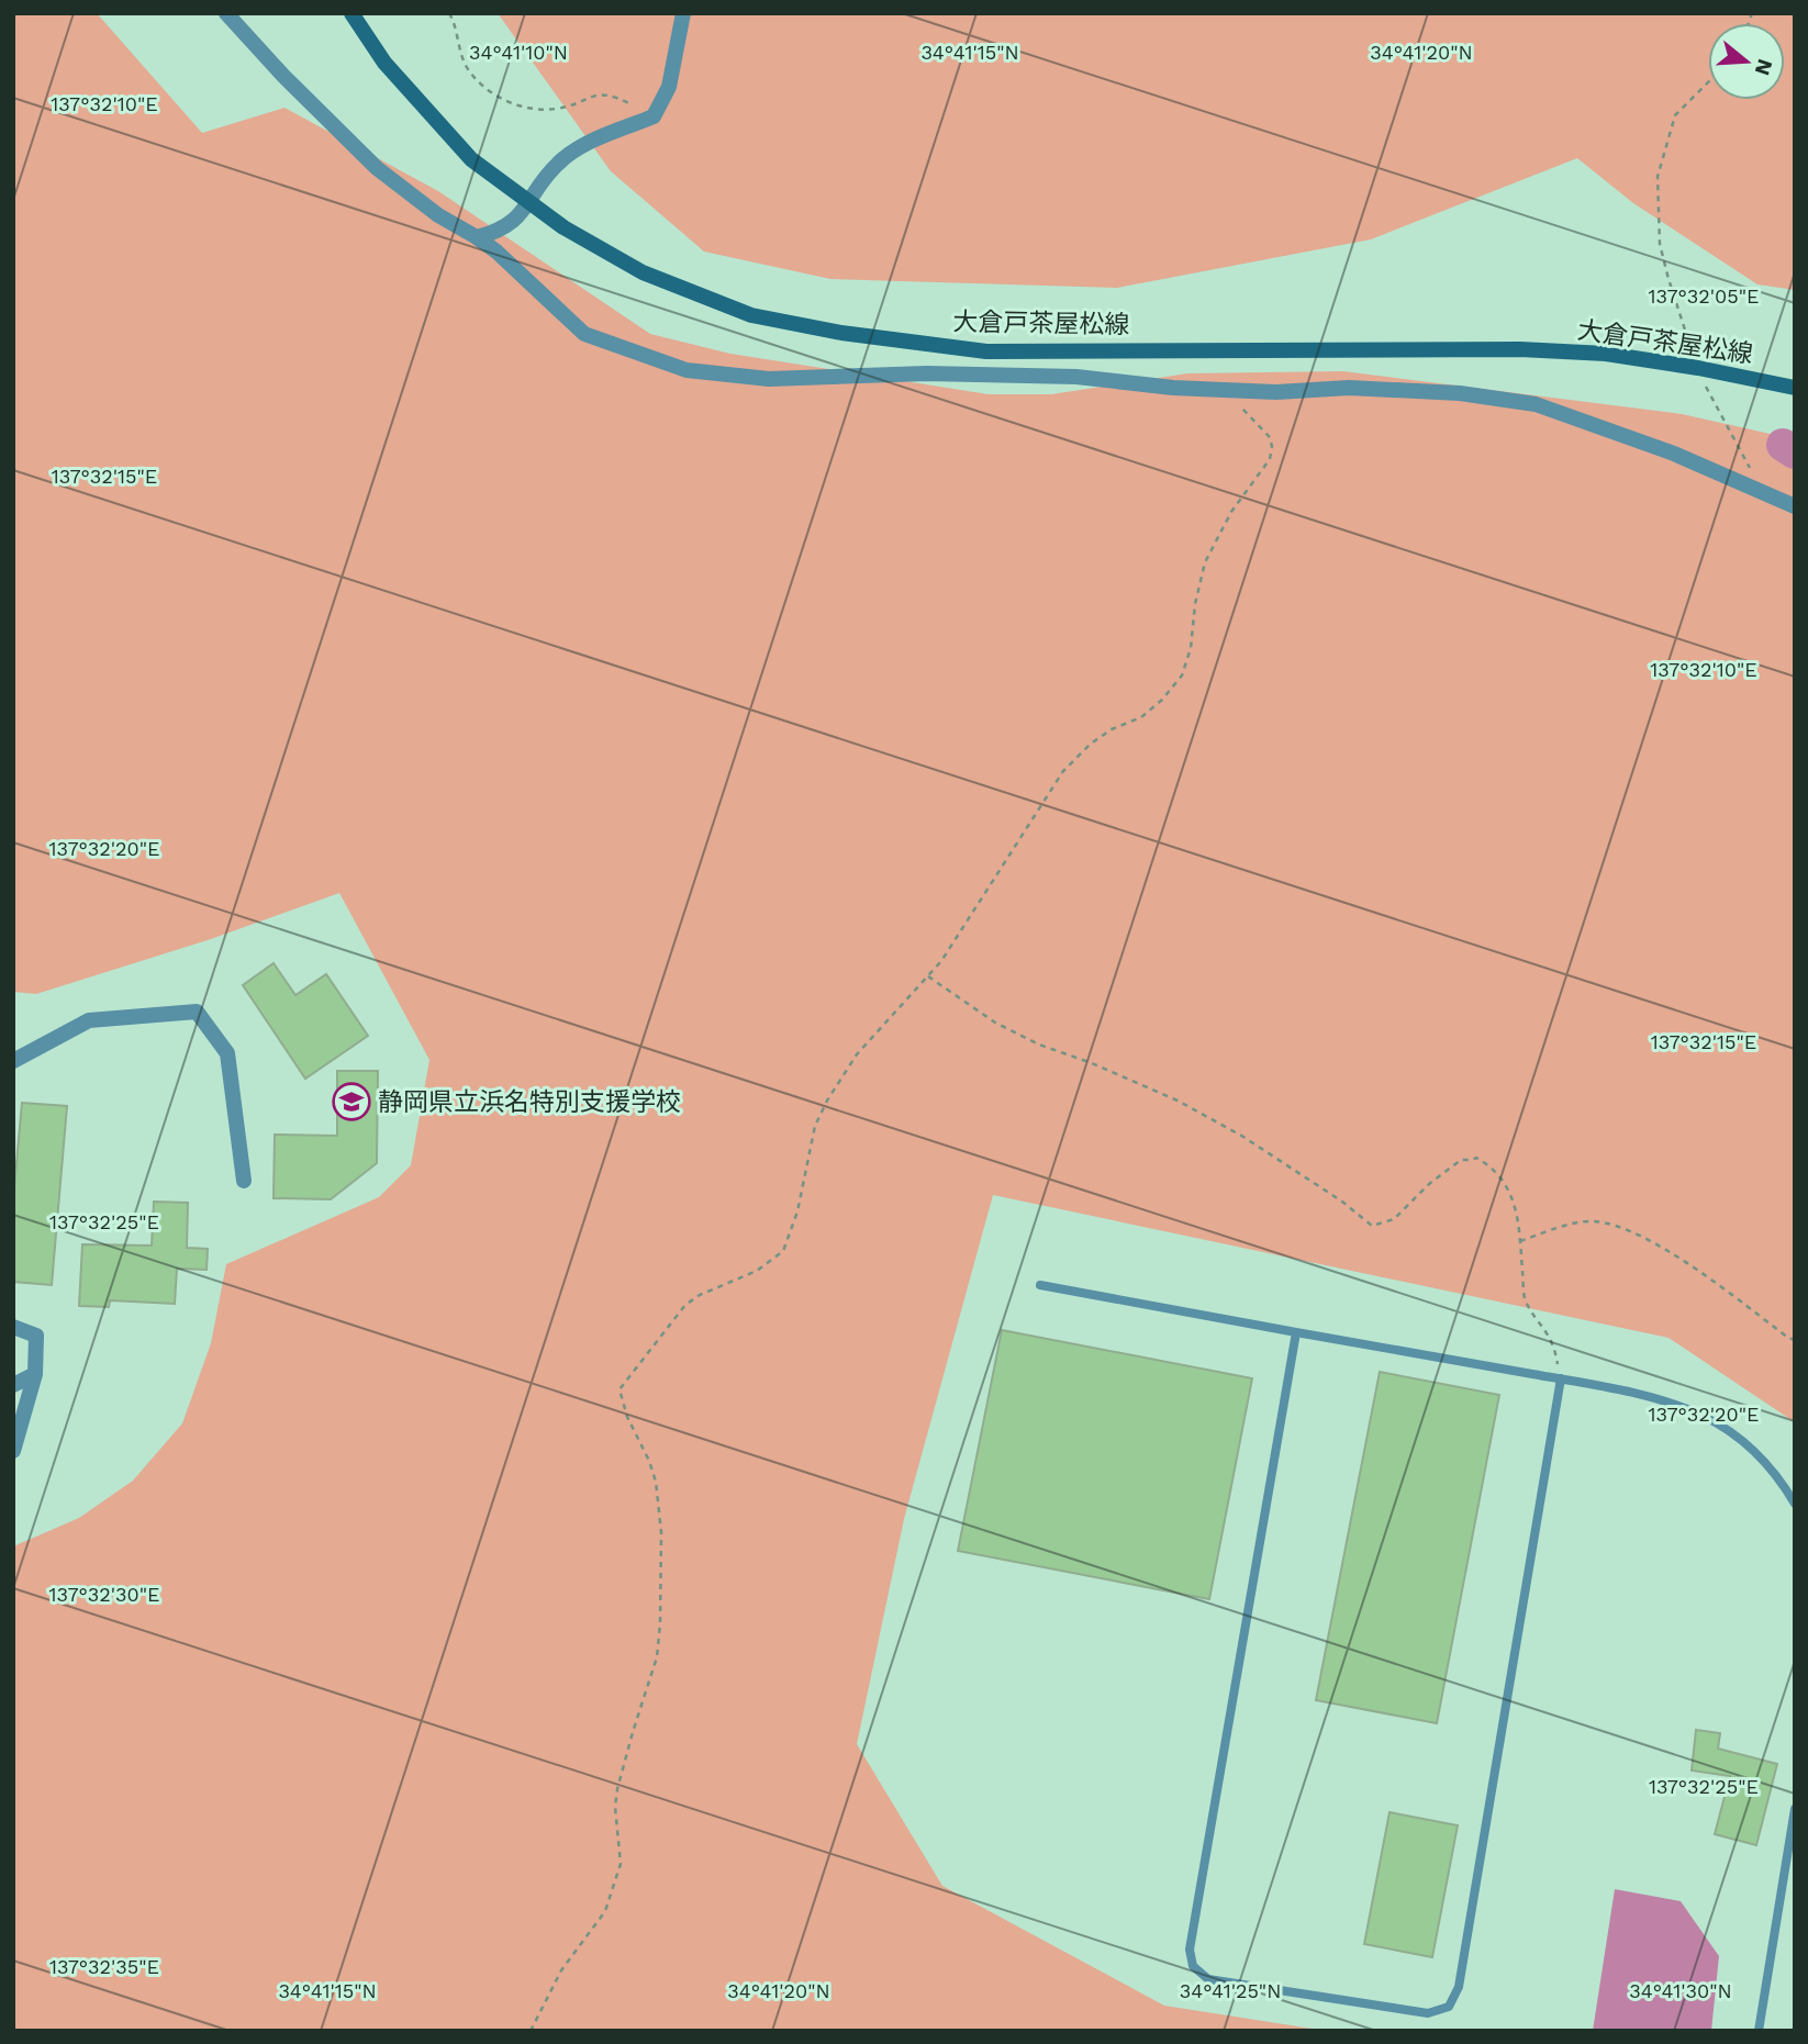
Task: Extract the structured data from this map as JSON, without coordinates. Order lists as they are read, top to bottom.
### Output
{
  "streets": {
    "street": ["大倉戸茶屋松線"]
  },
  "places": {
    "school or university": ["静岡県立浜名特別支援学校"]
  },
  "north": "right",
  "coordinates": [
    "34°41'10\"N",
    "34°41'15\"N",
    "34°41'20\"N",
    "137°32'10\"E",
    "137°32'05\"E",
    "137°32'15\"E",
    "137°32'20\"E",
    "137°32'25\"E",
    "137°32'30\"E",
    "137°32'35\"E",
    "34°41'25\"N",
    "34°41'30\"N"
  ]
}
